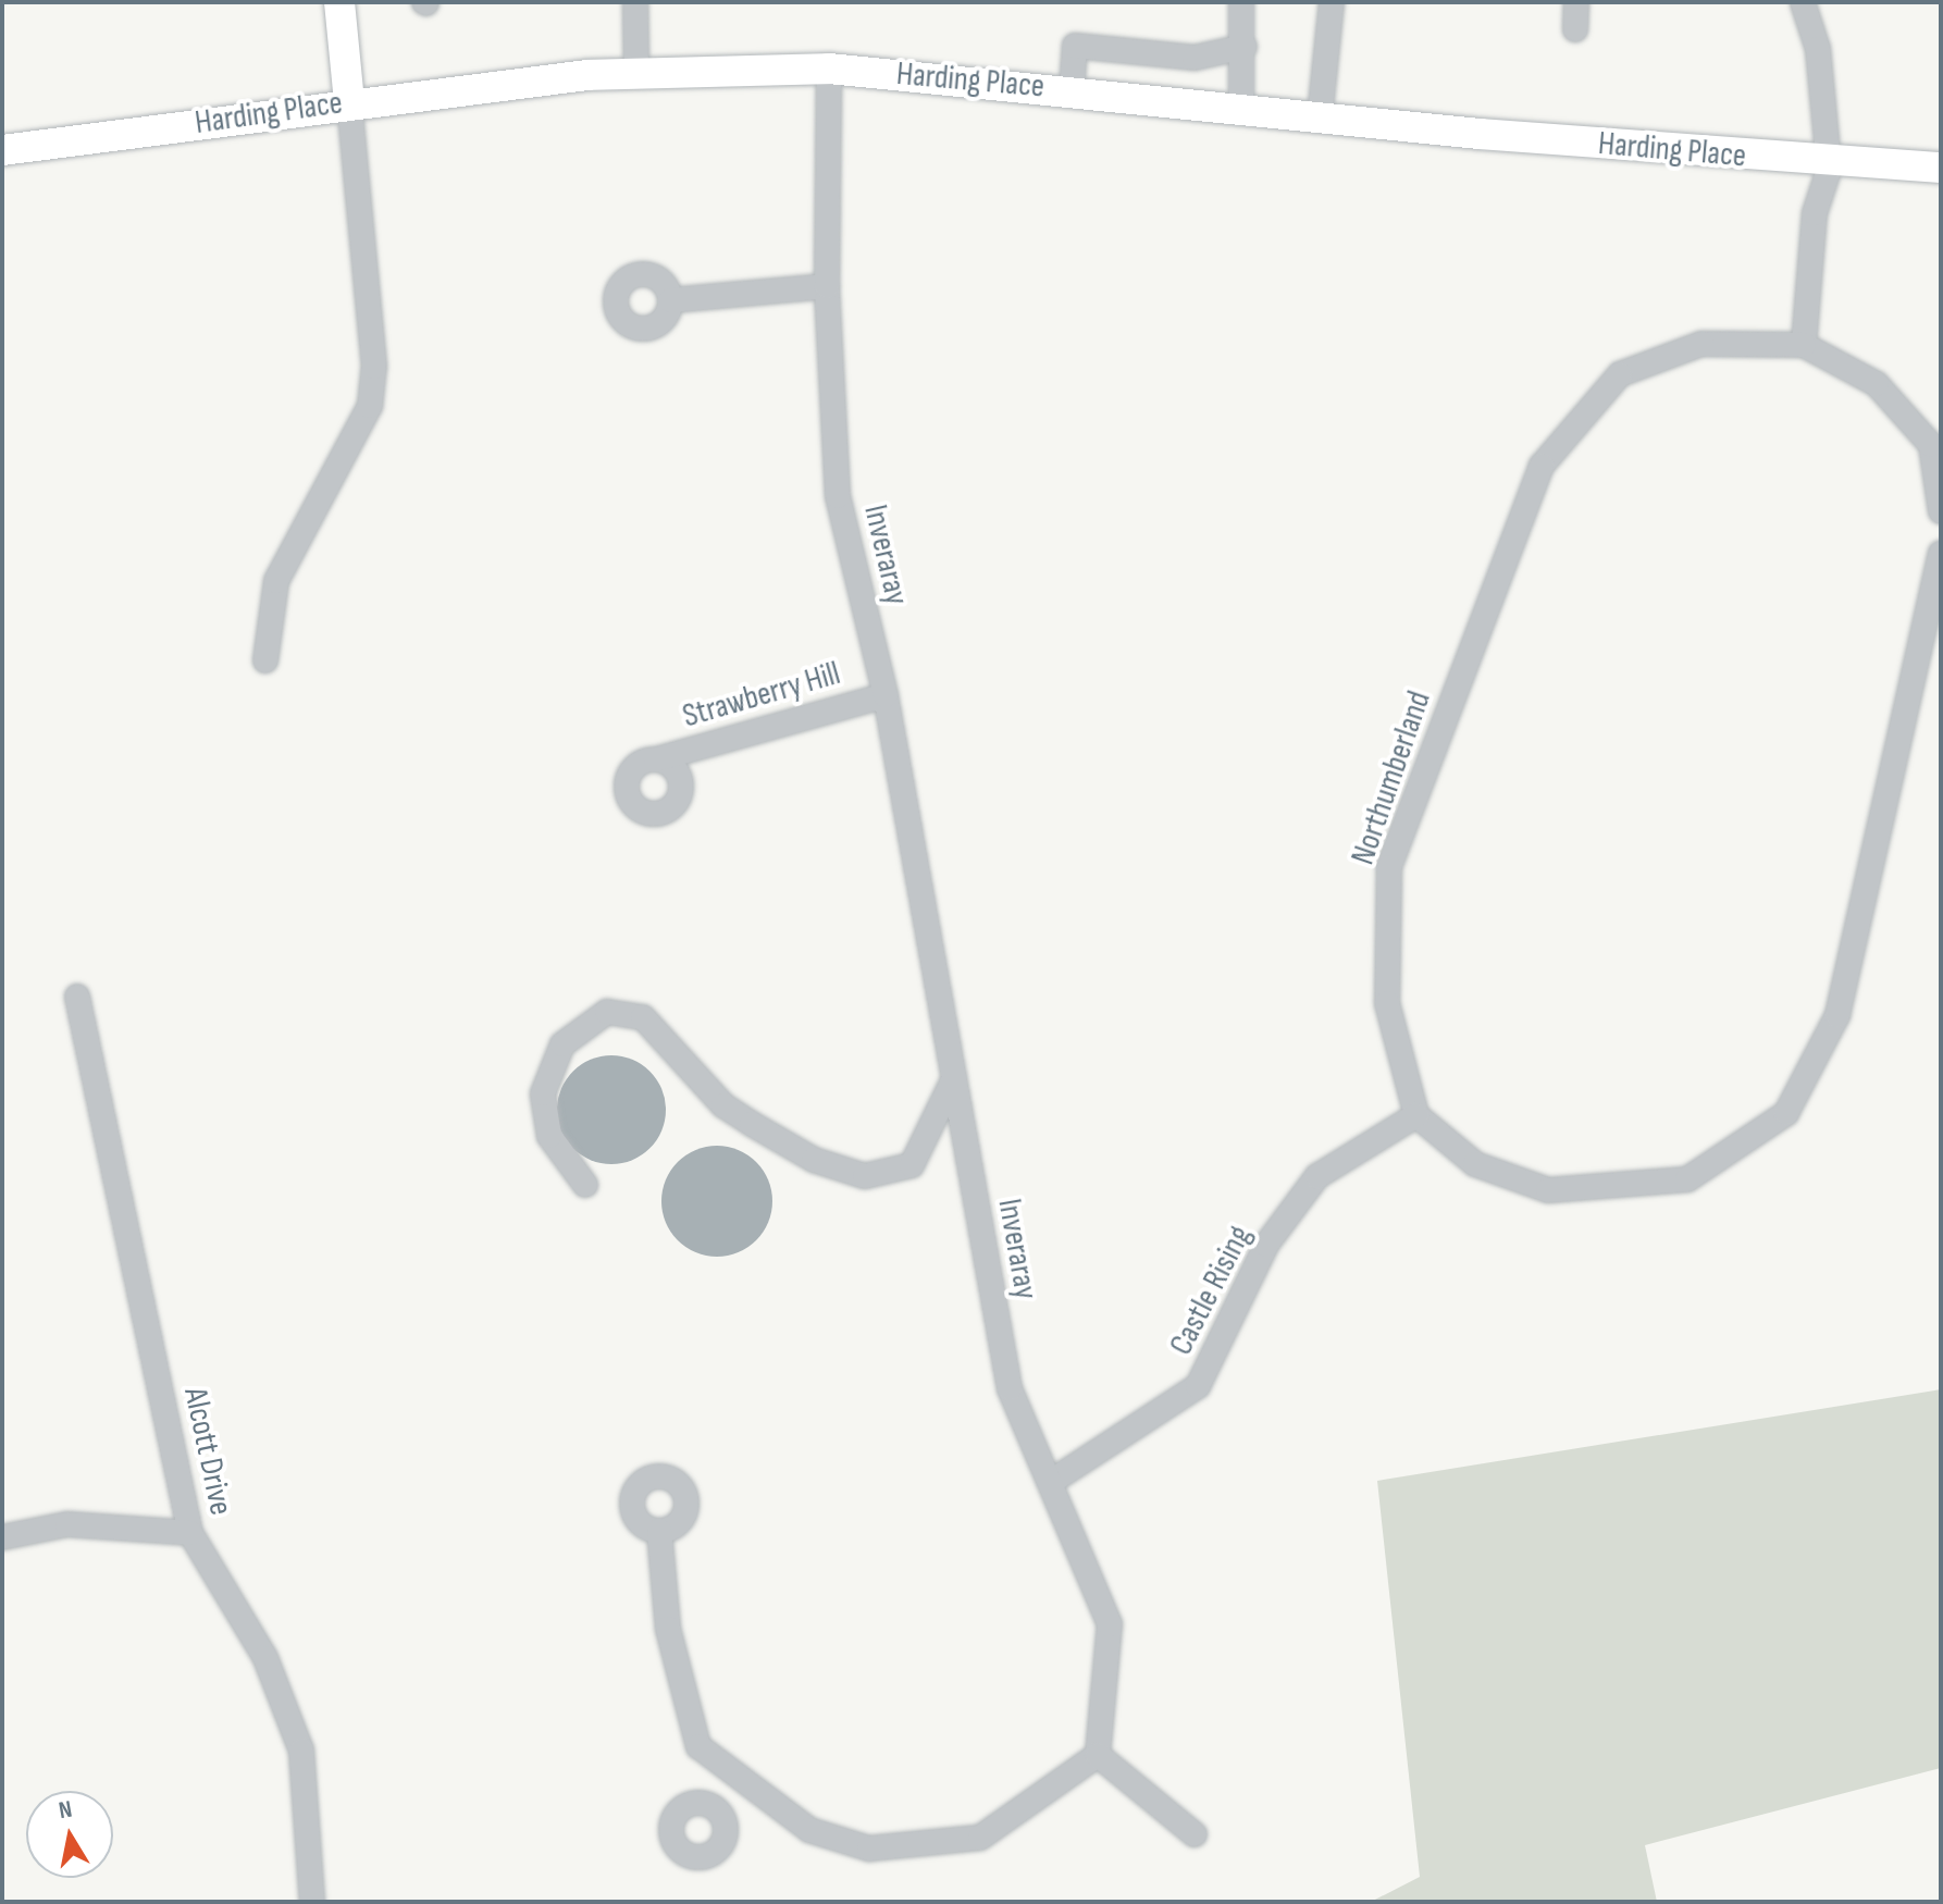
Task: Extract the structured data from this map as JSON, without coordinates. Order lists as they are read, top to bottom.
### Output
{
  "streets": {
    "main road": ["Harding Place"],
    "street": [
      "Inveraray",
      "Strawberry Hill",
      "Northumberland",
      "Castle Rising",
      "Alcott Drive"
    ]
  },
  "crossings": [
    ["Harding Place", "Inveraray"],
    ["Inveraray", "Strawberry Hill"],
    ["Inveraray", "Castle Rising"],
    ["Northumberland", "Castle Rising"]
  ],
  "north": "top"
}
